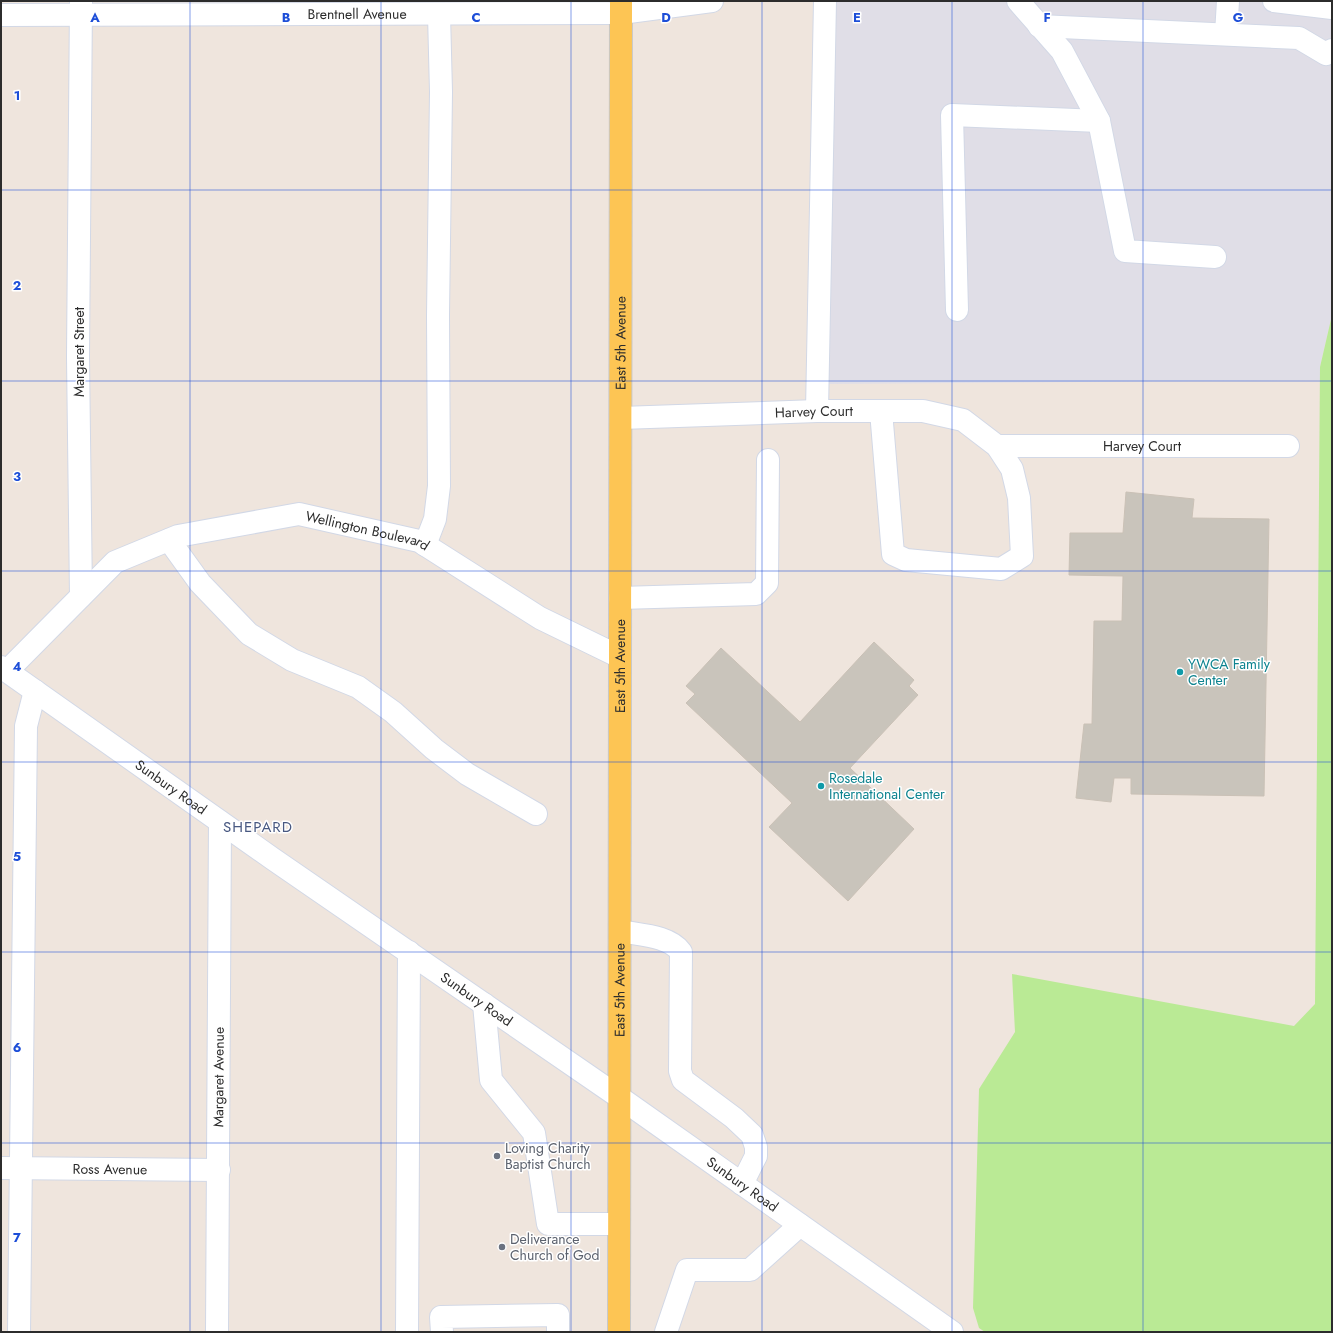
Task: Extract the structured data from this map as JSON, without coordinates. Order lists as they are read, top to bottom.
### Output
{
  "streets": {
    "main road": ["East 5th Avenue"],
    "street": [
      "Brentnell Avenue",
      "Margaret Street",
      "Harvey Court",
      "Wellington Boulevard",
      "Sunbury Road",
      "Margaret Avenue",
      "Ross Avenue"
    ]
  },
  "crossings": [
    ["Brentnell Avenue", "East 5th Avenue"],
    ["Brentnell Avenue", "Margaret Street"],
    ["East 5th Avenue", "Harvey Court"],
    ["East 5th Avenue", "Wellington Boulevard"],
    ["East 5th Avenue", "Sunbury Road"],
    ["Margaret Street", "Wellington Boulevard"],
    ["Sunbury Road", "Margaret Avenue"],
    ["Margaret Avenue", "Ross Avenue"]
  ],
  "districts": ["SHEPARD"],
  "places": [
    "YWCA Family Center",
    "Rosedale International Center",
    "Loving Charity Baptist Church",
    "Deliverance Church of God"
  ],
  "grid": {
    "columns": [
      "A",
      "B",
      "C",
      "D",
      "E",
      "F",
      "G"
    ],
    "rows": [
      "1",
      "2",
      "3",
      "4",
      "5",
      "6",
      "7"
    ]
  }
}
